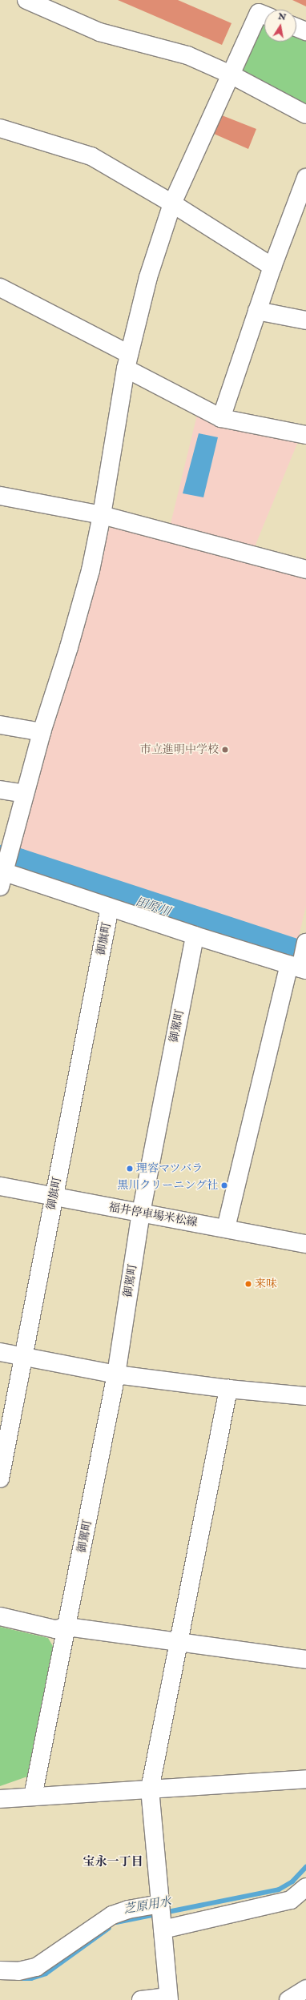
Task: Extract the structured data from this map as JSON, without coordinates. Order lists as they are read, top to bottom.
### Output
{
  "streets": {
    "street": ["御旗町", "御駕町", "福井停車場米松線"]
  },
  "crossings": [
    ["御旗町", "福井停車場米松線"],
    ["御駕町", "福井停車場米松線"]
  ],
  "districts": ["宝永一丁目"],
  "water": ["田原川", "芝原用水"],
  "places": [
    "市立進明中学校",
    "理容マツバラ",
    "黒川クリーニング社",
    "来味"
  ],
  "north": "top"
}
